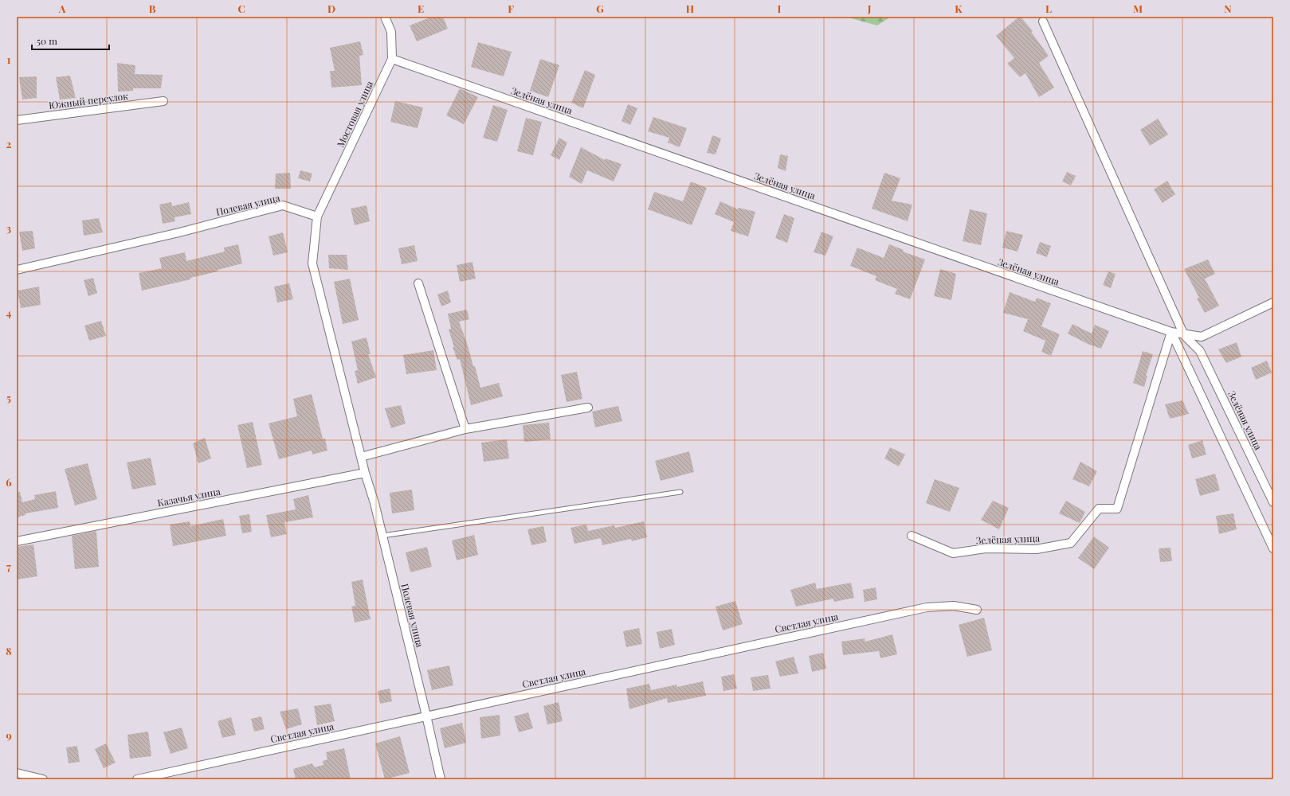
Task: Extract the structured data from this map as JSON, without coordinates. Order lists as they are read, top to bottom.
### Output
{
  "streets": {
    "street": [
      "Южный переулок",
      "Зелёная улица",
      "Мостовая улица",
      "Полевая улица",
      "Казачья улица",
      "Светлая улица"
    ]
  },
  "crossings": [
    ["Зелёная улица", "Мостовая улица"],
    ["Мостовая улица", "Полевая улица"],
    ["Полевая улица", "Казачья улица"],
    ["Полевая улица", "Светлая улица"]
  ],
  "scale_bar": "50 m",
  "grid": {
    "columns": [
      "A",
      "B",
      "C",
      "D",
      "E",
      "F",
      "G",
      "H",
      "I",
      "J",
      "K",
      "L",
      "M",
      "N"
    ],
    "rows": [
      "1",
      "2",
      "3",
      "4",
      "5",
      "6",
      "7",
      "8",
      "9"
    ]
  }
}
